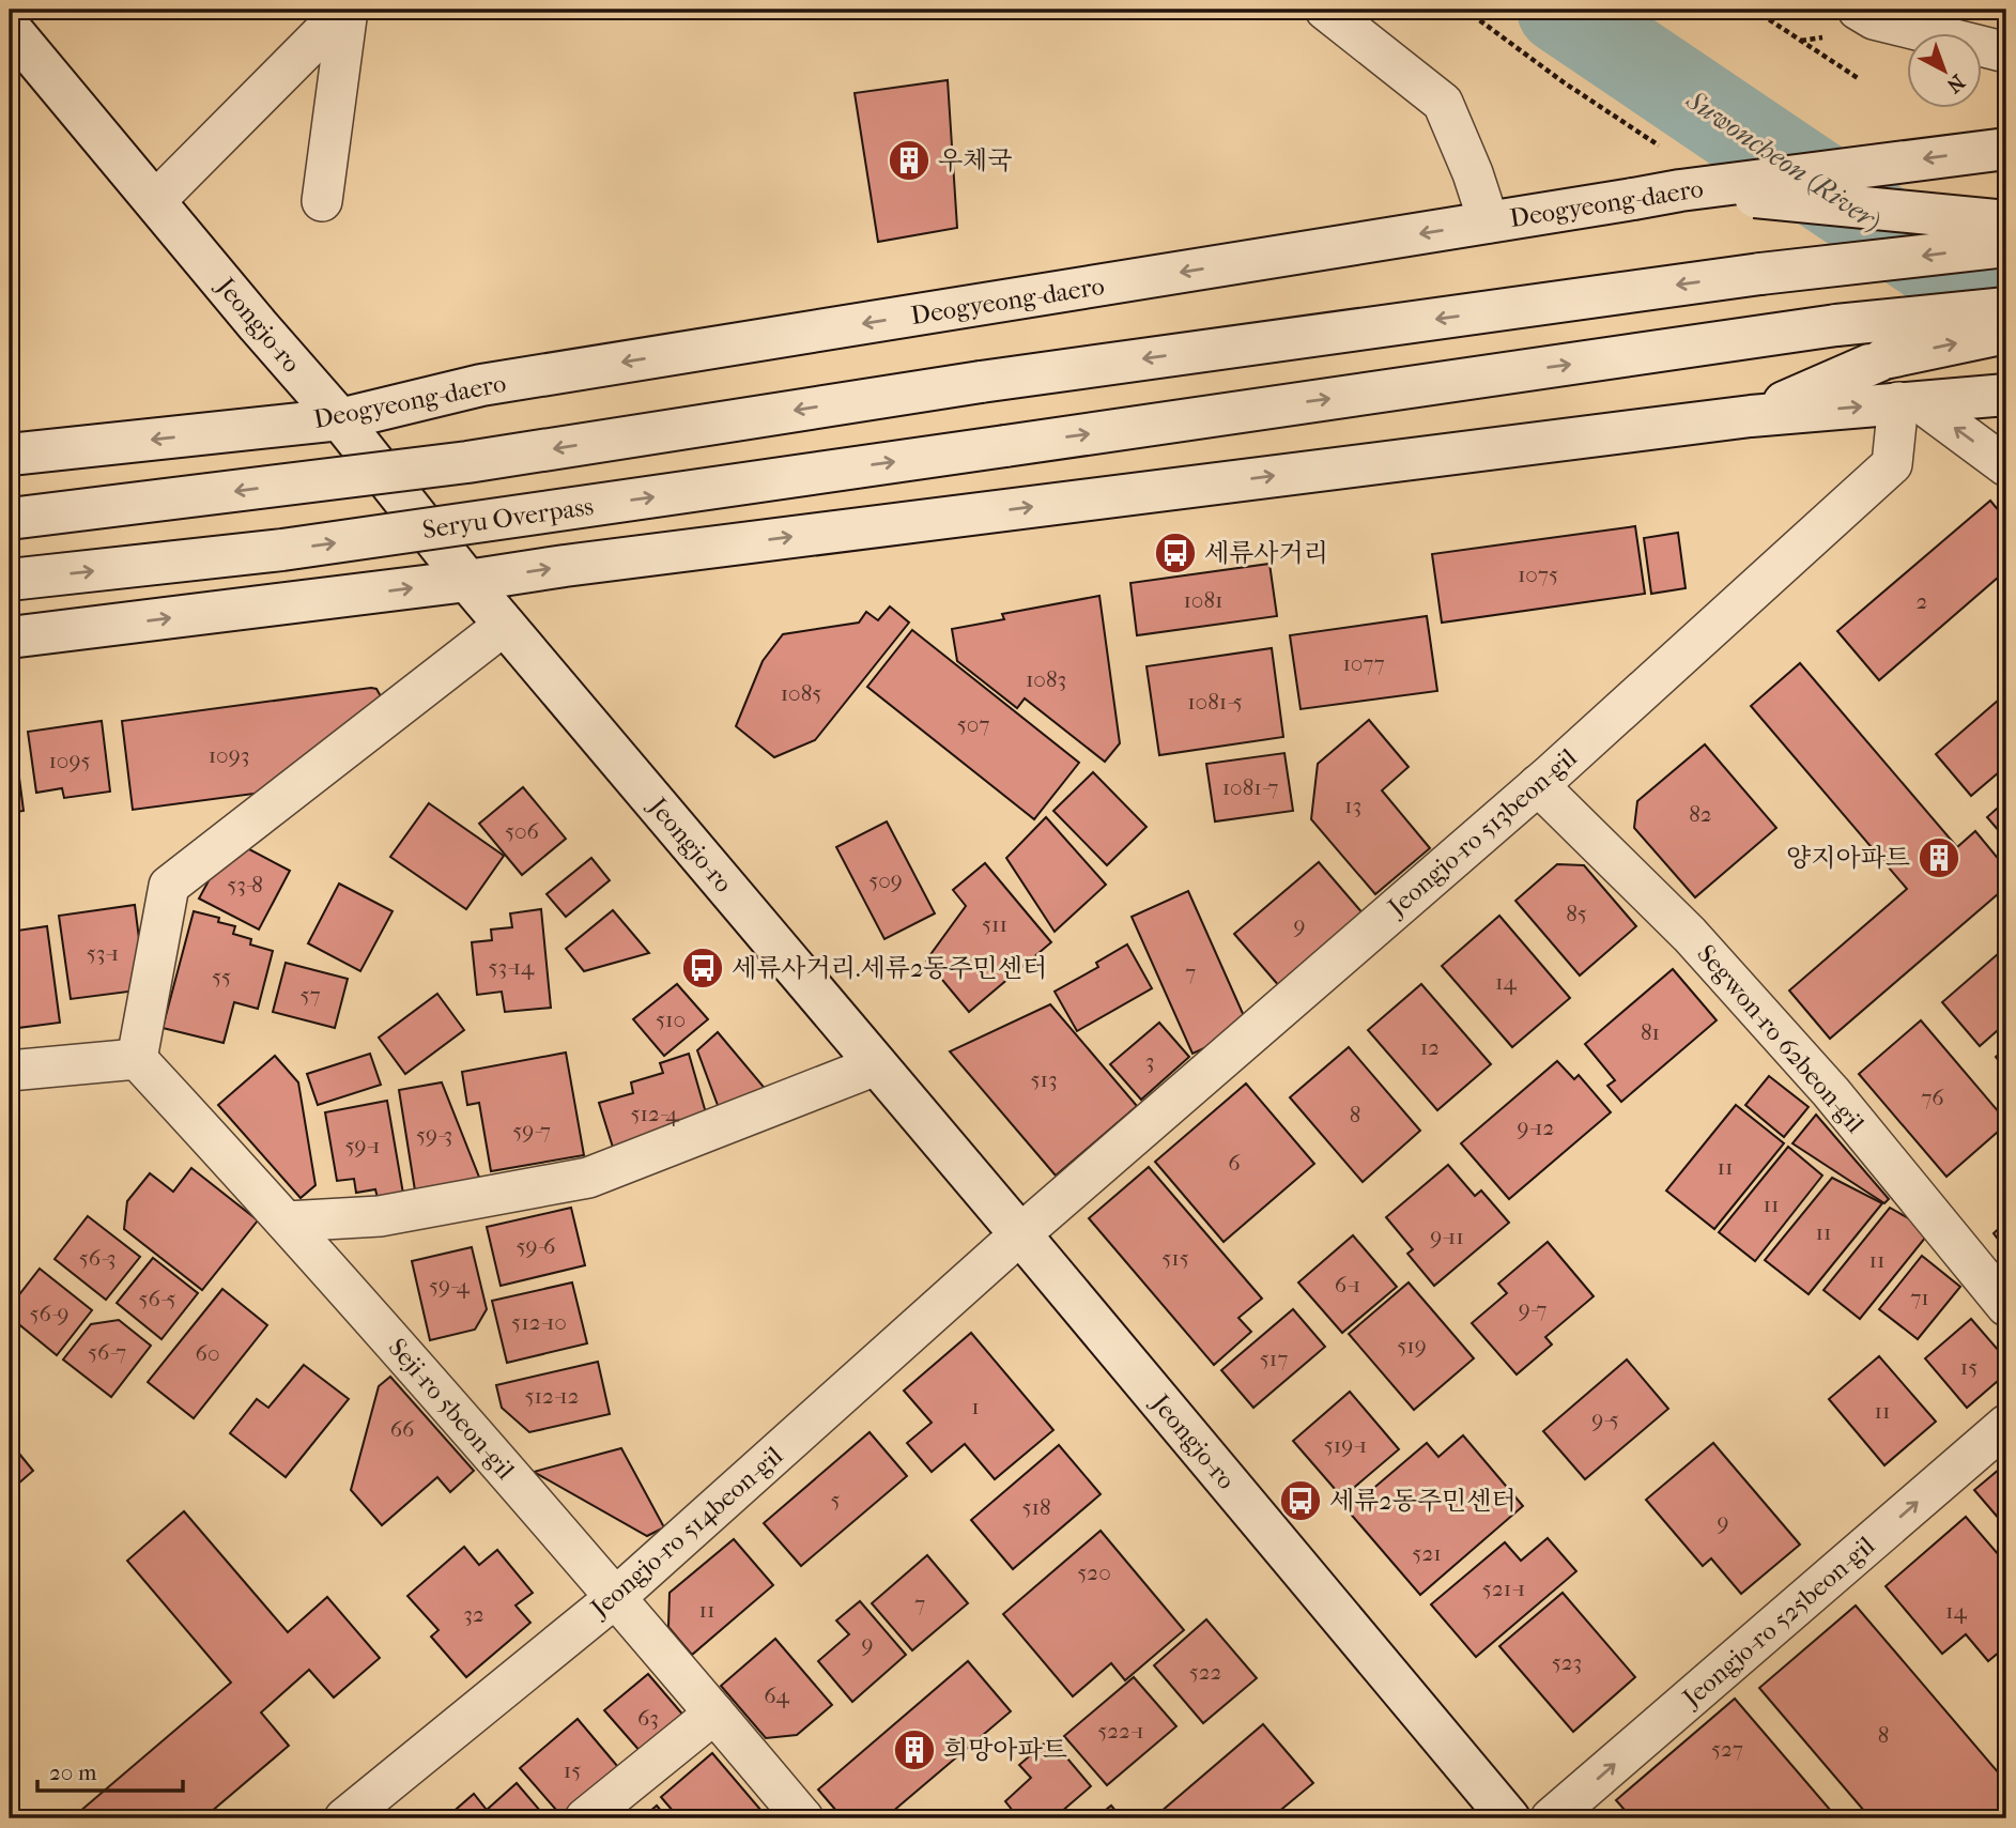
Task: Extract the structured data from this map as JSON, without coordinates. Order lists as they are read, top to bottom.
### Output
{
  "streets": {
    "main road": ["Deogyeong-daero", "Jeongjo-ro", "Seryu Overpass"],
    "street": [
      "Jeongjo-ro 513beon-gil",
      "Segwon-ro 62beon-gil",
      "Seji-ro 5beon-gil",
      "Jeongjo-ro 514beon-gil",
      "Jeongjo-ro 525beon-gil"
    ]
  },
  "crossings": [
    ["Deogyeong-daero", "Jeongjo-ro"],
    ["Jeongjo-ro", "Jeongjo-ro 513beon-gil"],
    ["Jeongjo-ro", "Jeongjo-ro 514beon-gil"],
    ["Jeongjo-ro 513beon-gil", "Segwon-ro 62beon-gil"],
    ["Jeongjo-ro 513beon-gil", "Jeongjo-ro 514beon-gil"],
    ["Seji-ro 5beon-gil", "Jeongjo-ro 514beon-gil"]
  ],
  "one_way": ["Jeongjo-ro 525beon-gil"],
  "water": ["Suwoncheon (River)"],
  "places": {
    "building": ["우체국", "양지아파트", "희망아파트"],
    "bus stop": ["세류사거리", "세류사거리.세류2동주민센터", "세류2동주민센터"]
  },
  "house_numbers": [
    "1075",
    "1081",
    "2",
    "1077",
    "1083",
    "1085",
    "1081-5",
    "507",
    "1093",
    "1095",
    "1081-7",
    "13",
    "82",
    "506",
    "509",
    "53-8",
    "85",
    "511",
    "9",
    "53-1",
    "53-14",
    "7",
    "55",
    "14",
    "57",
    "510",
    "81",
    "12",
    "3",
    "513",
    "76",
    "512-4",
    "8",
    "9-12",
    "59-7",
    "59-3",
    "59-1",
    "6",
    "11",
    "11",
    "11",
    "9-11",
    "59-6",
    "56-3",
    "515",
    "11",
    "6-1",
    "59-4",
    "71",
    "56-5",
    "9-7",
    "56-9",
    "512-10",
    "519",
    "56-7",
    "60",
    "517",
    "15",
    "512-12",
    "1",
    "11",
    "9-5",
    "66",
    "519-1",
    "5",
    "518",
    "9",
    "521",
    "520",
    "521-1",
    "7",
    "11",
    "14",
    "32",
    "9",
    "523",
    "522",
    "64",
    "63",
    "522-1",
    "8",
    "527",
    "15"
  ],
  "scale_bar": "20 m",
  "north": "bottom right"
}
